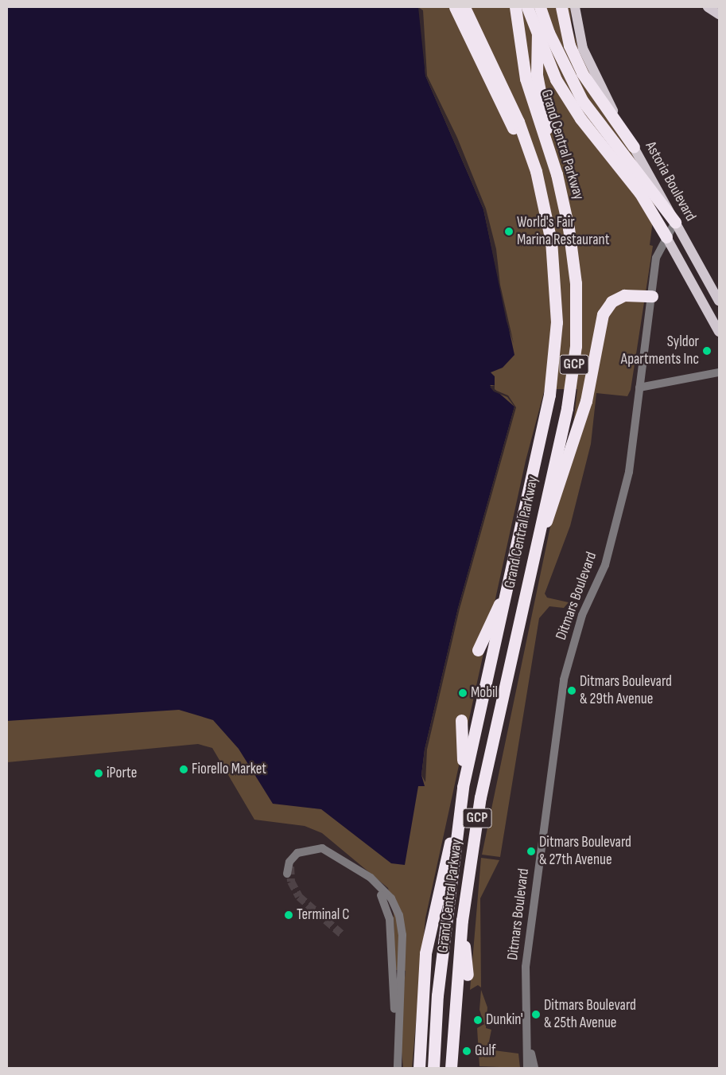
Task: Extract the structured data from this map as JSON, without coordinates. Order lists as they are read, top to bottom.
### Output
{
  "streets": {
    "highway": ["Grand Central Parkway", "GCP"],
    "main road": ["Astoria Boulevard"],
    "street": ["Ditmars Boulevard"]
  },
  "crossings": [
    ["Astoria Boulevard", "Ditmars Boulevard"]
  ],
  "places": [
    "World's Fair Marina Restaurant",
    "Syldor Apartments Inc",
    "Ditmars Boulevard & 29th Avenue",
    "Mobil",
    "Fiorello Market",
    "iPorte",
    "Ditmars Boulevard & 27th Avenue",
    "Terminal C",
    "Ditmars Boulevard & 25th Avenue",
    "Dunkin'",
    "Gulf"
  ]
}
